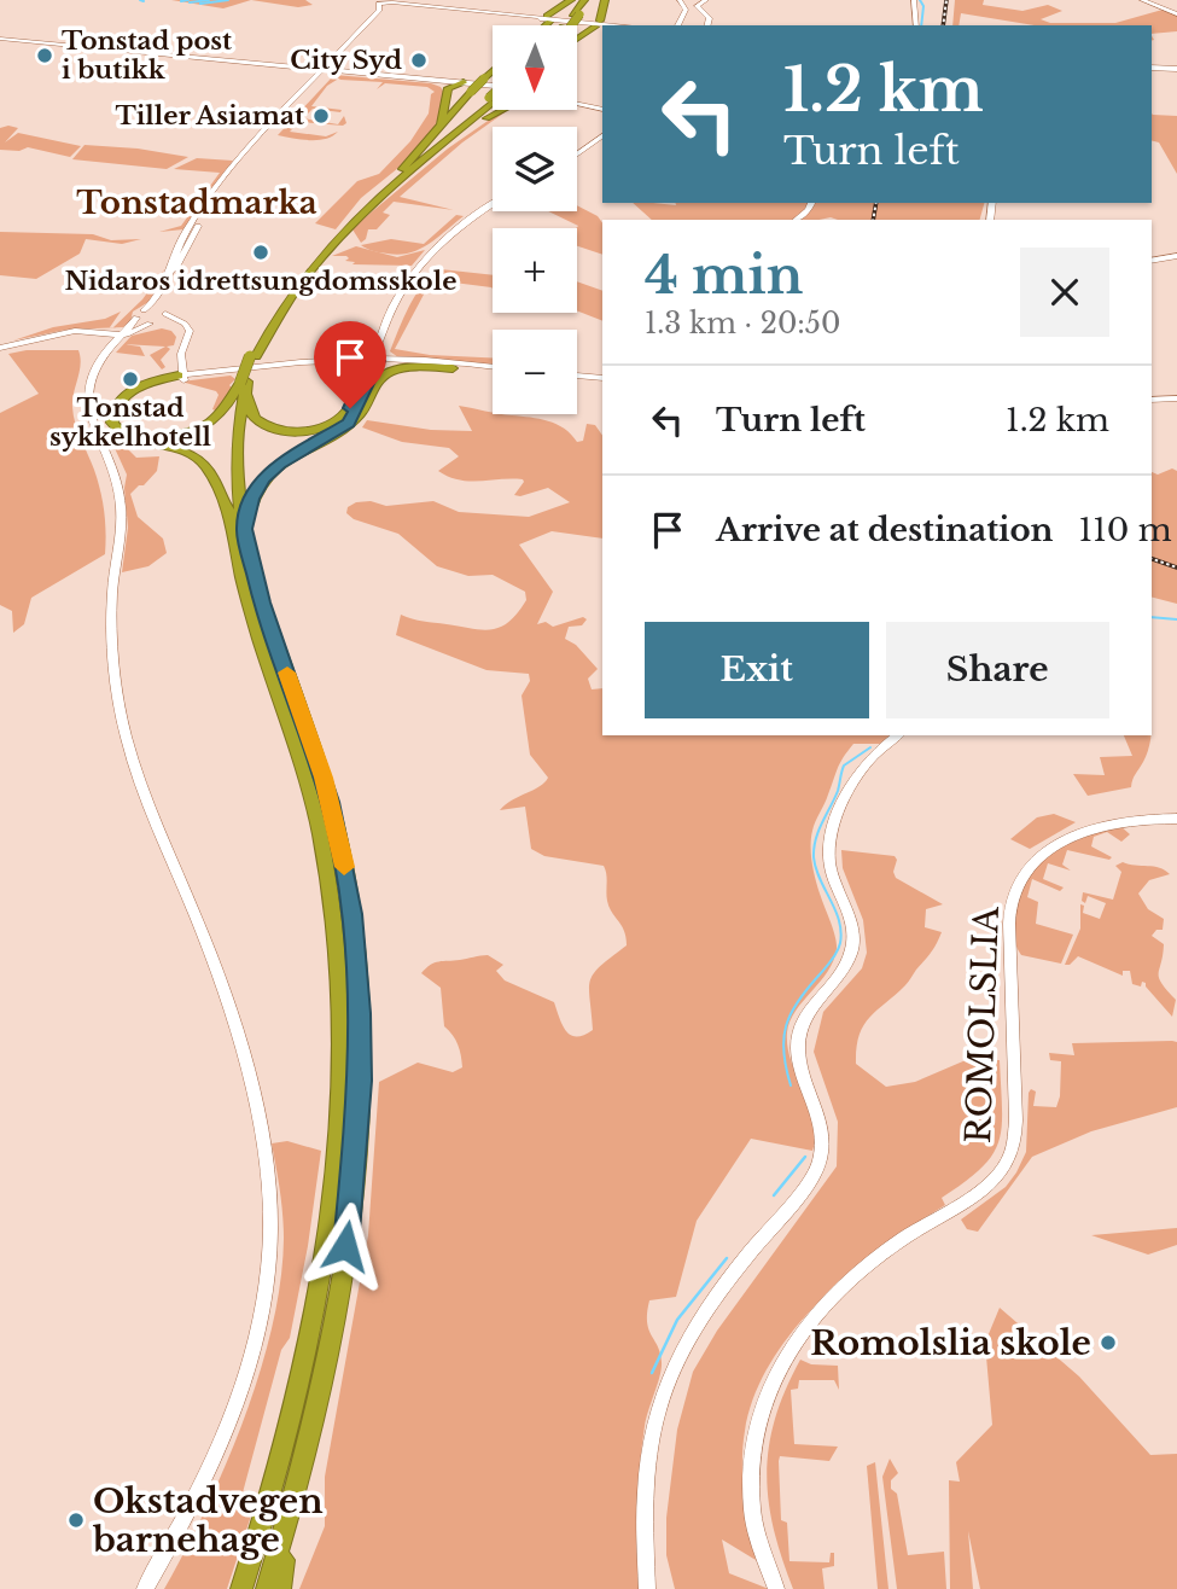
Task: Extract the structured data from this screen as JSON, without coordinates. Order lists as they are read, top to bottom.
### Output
{
  "streets": {
    "main road": ["ROMOLSLIA"]
  },
  "districts": ["Tonstadmarka"],
  "places": [
    "Tonstad post i butikk",
    "City Syd",
    "Tiller Asiamat",
    "Nidaros idrettsungdomsskole",
    "Tonstad sykkelhotell",
    "Romolslia skole",
    "Okstadvegen barnehage"
  ],
  "north": "bottom",
  "page": {
    "map_buttons": ["+", "−"],
    "turn": ["1.2 km", "Turn left"],
    "heading": ["4 min", "1.3 km · 20:50"],
    "list": [
      {
        "name": "Turn left",
        "value": "1.2 km"
      },
      {
        "name": "Arrive at destination",
        "value": "110 m"
      }
    ],
    "buttons": ["Exit", "Share"]
  }
}
